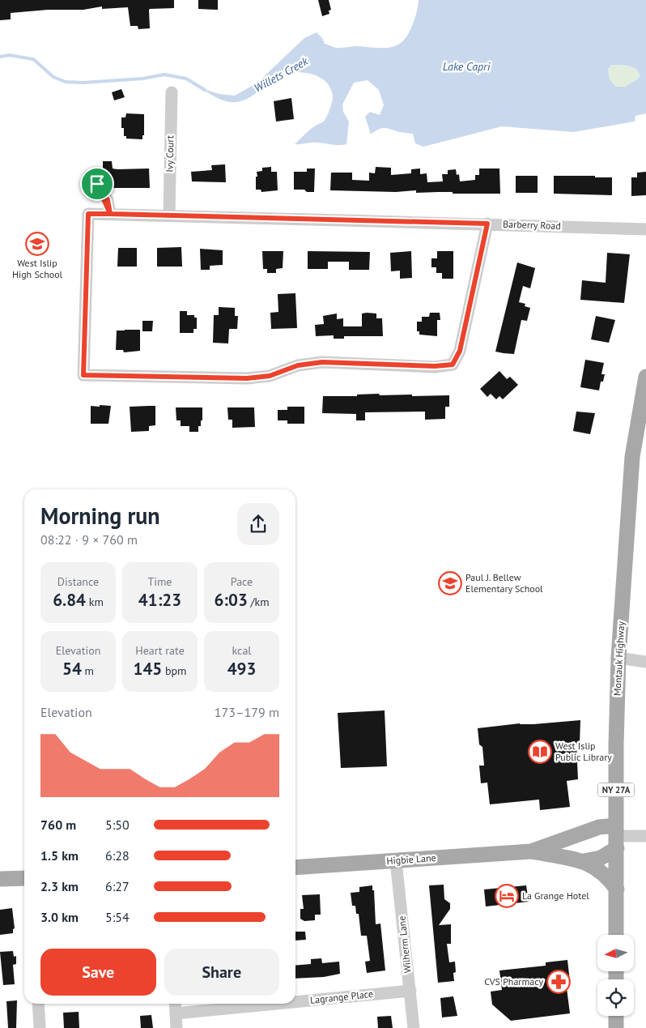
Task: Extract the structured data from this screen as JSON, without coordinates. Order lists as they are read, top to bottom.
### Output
{
  "streets": {
    "main road": ["Montauk Highway", "NY 27A", "Higbie Lane"],
    "street": [
      "Ivy Court",
      "Barberry Road",
      "Wilherm Lane",
      "Lagrange Place"
    ]
  },
  "crossings": [
    ["Ivy Court", "Barberry Road"],
    ["Montauk Highway", "Higbie Lane"],
    ["Higbie Lane", "Wilherm Lane"],
    ["Wilherm Lane", "Lagrange Place"]
  ],
  "water": ["Lake Capri", "Willets Creek"],
  "places": {
    "school or university": ["West Islip High School", "Paul J. Bellew Elementary School"],
    "library": ["West Islip Public Library"],
    "hotel": ["La Grange Hotel"],
    "pharmacy": ["CVS Pharmacy"]
  },
  "north": "left",
  "page": {
    "heading": ["Morning run", "08:22 · 9 × 760 m"],
    "stats": [
      ["Distance", "6.84 km"],
      ["Time", "41:23"],
      ["Pace", "6:03 /km"],
      ["Elevation", "54 m"],
      ["Heart rate", "145 bpm"],
      ["kcal", "493"]
    ],
    "chart": ["Elevation", "173–179 m"],
    "list": [
      {
        "name": "760 m",
        "note": "5:50"
      },
      {
        "name": "1.5 km",
        "note": "6:28"
      },
      {
        "name": "2.3 km",
        "note": "6:27"
      },
      {
        "name": "3.0 km",
        "note": "5:54"
      }
    ],
    "buttons": ["Save", "Share"]
  }
}
